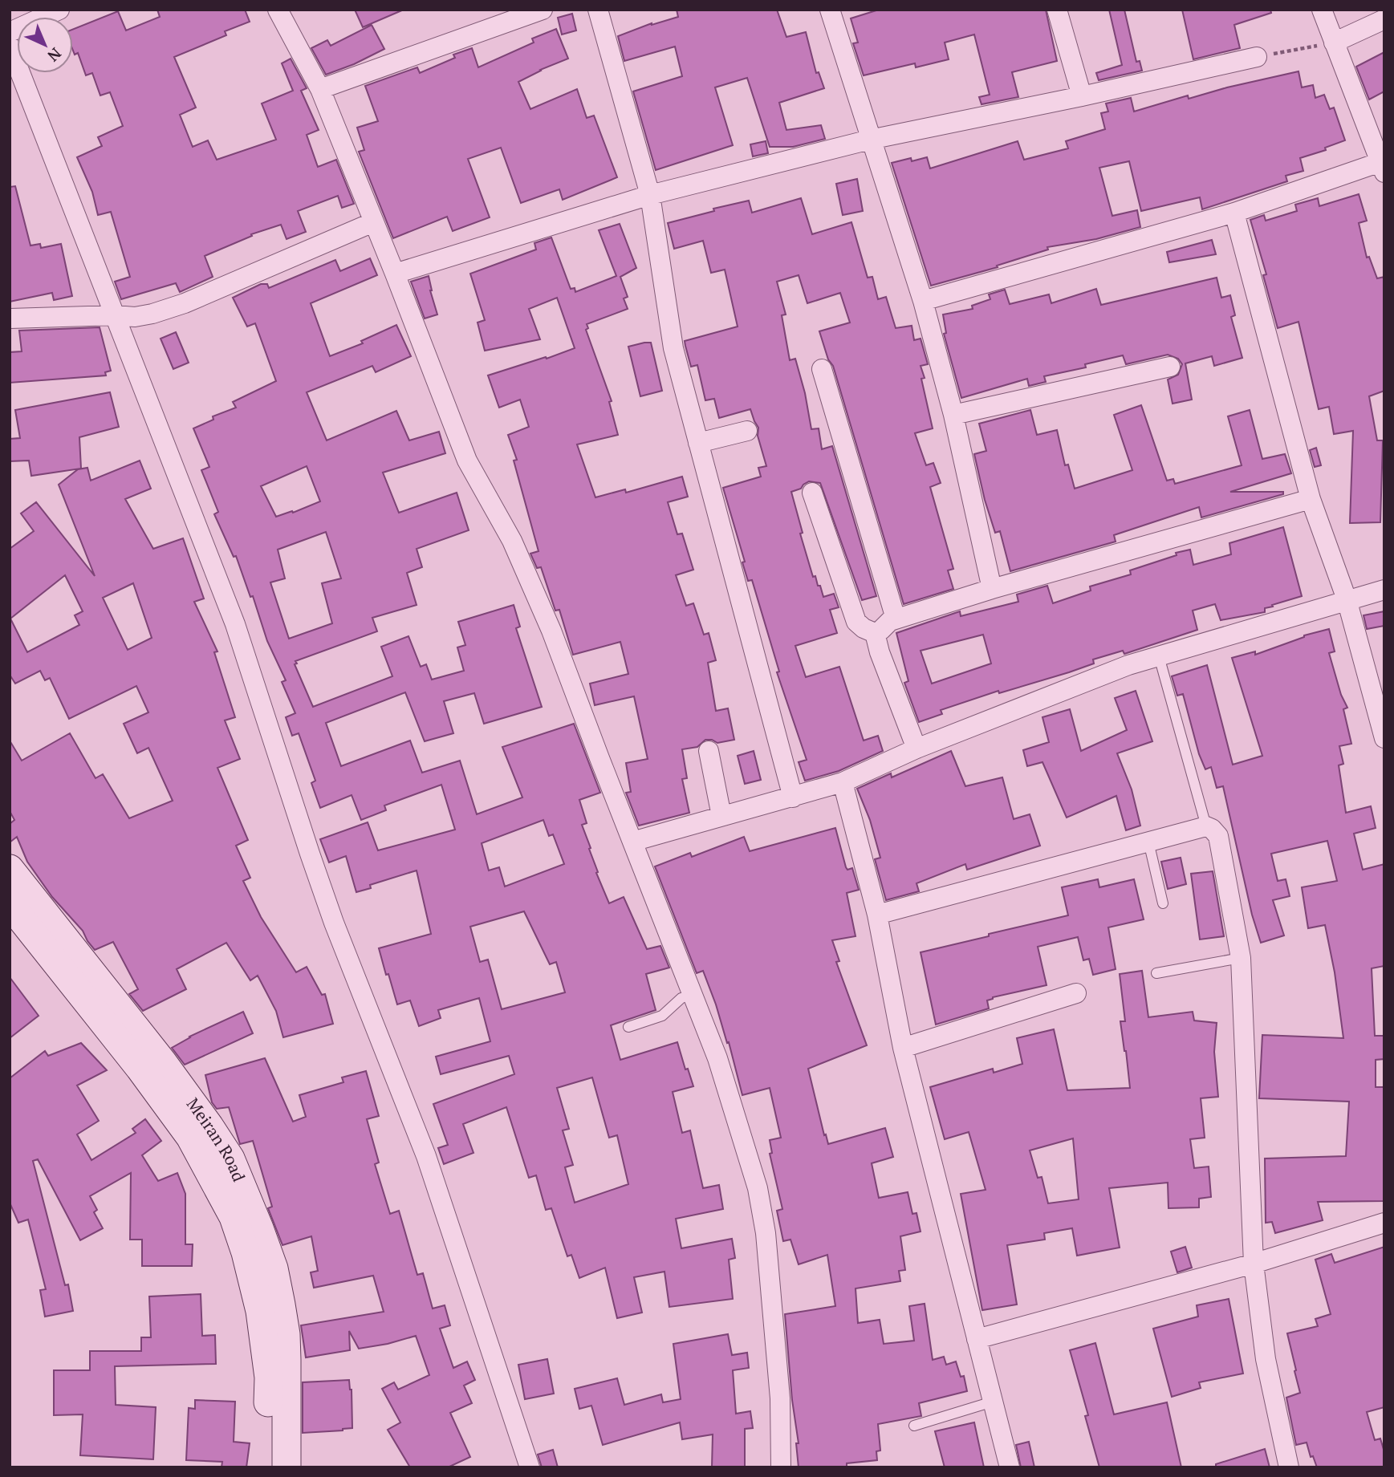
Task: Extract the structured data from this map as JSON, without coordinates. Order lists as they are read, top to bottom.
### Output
{
  "streets": {
    "main road": ["Meiran Road"]
  },
  "north": "bottom right"
}
